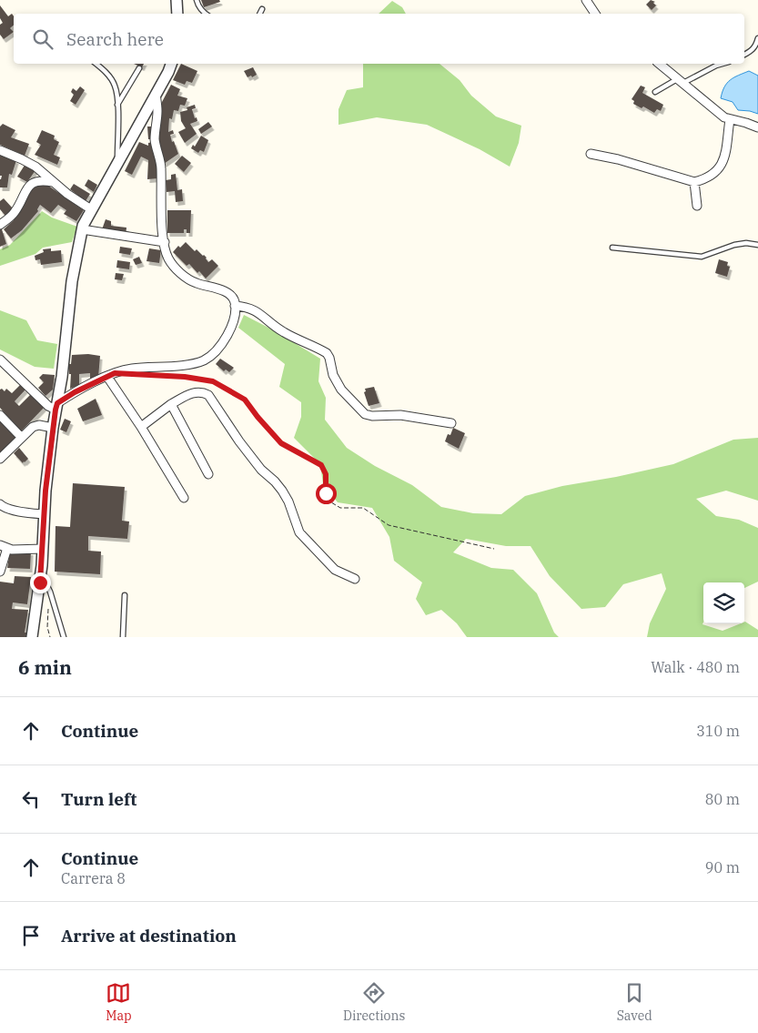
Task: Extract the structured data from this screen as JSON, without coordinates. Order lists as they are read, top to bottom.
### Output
{
  "page": {
    "search": "Search here",
    "heading": ["6 min", "Walk · 480 m"],
    "list": [
      ["Continue", "310 m"],
      ["Turn left", "80 m"],
      ["Continue", "Carrera 8", "90 m"],
      "Arrive at destination"
    ],
    "nav": ["Map", "Directions", "Saved"]
  }
}
